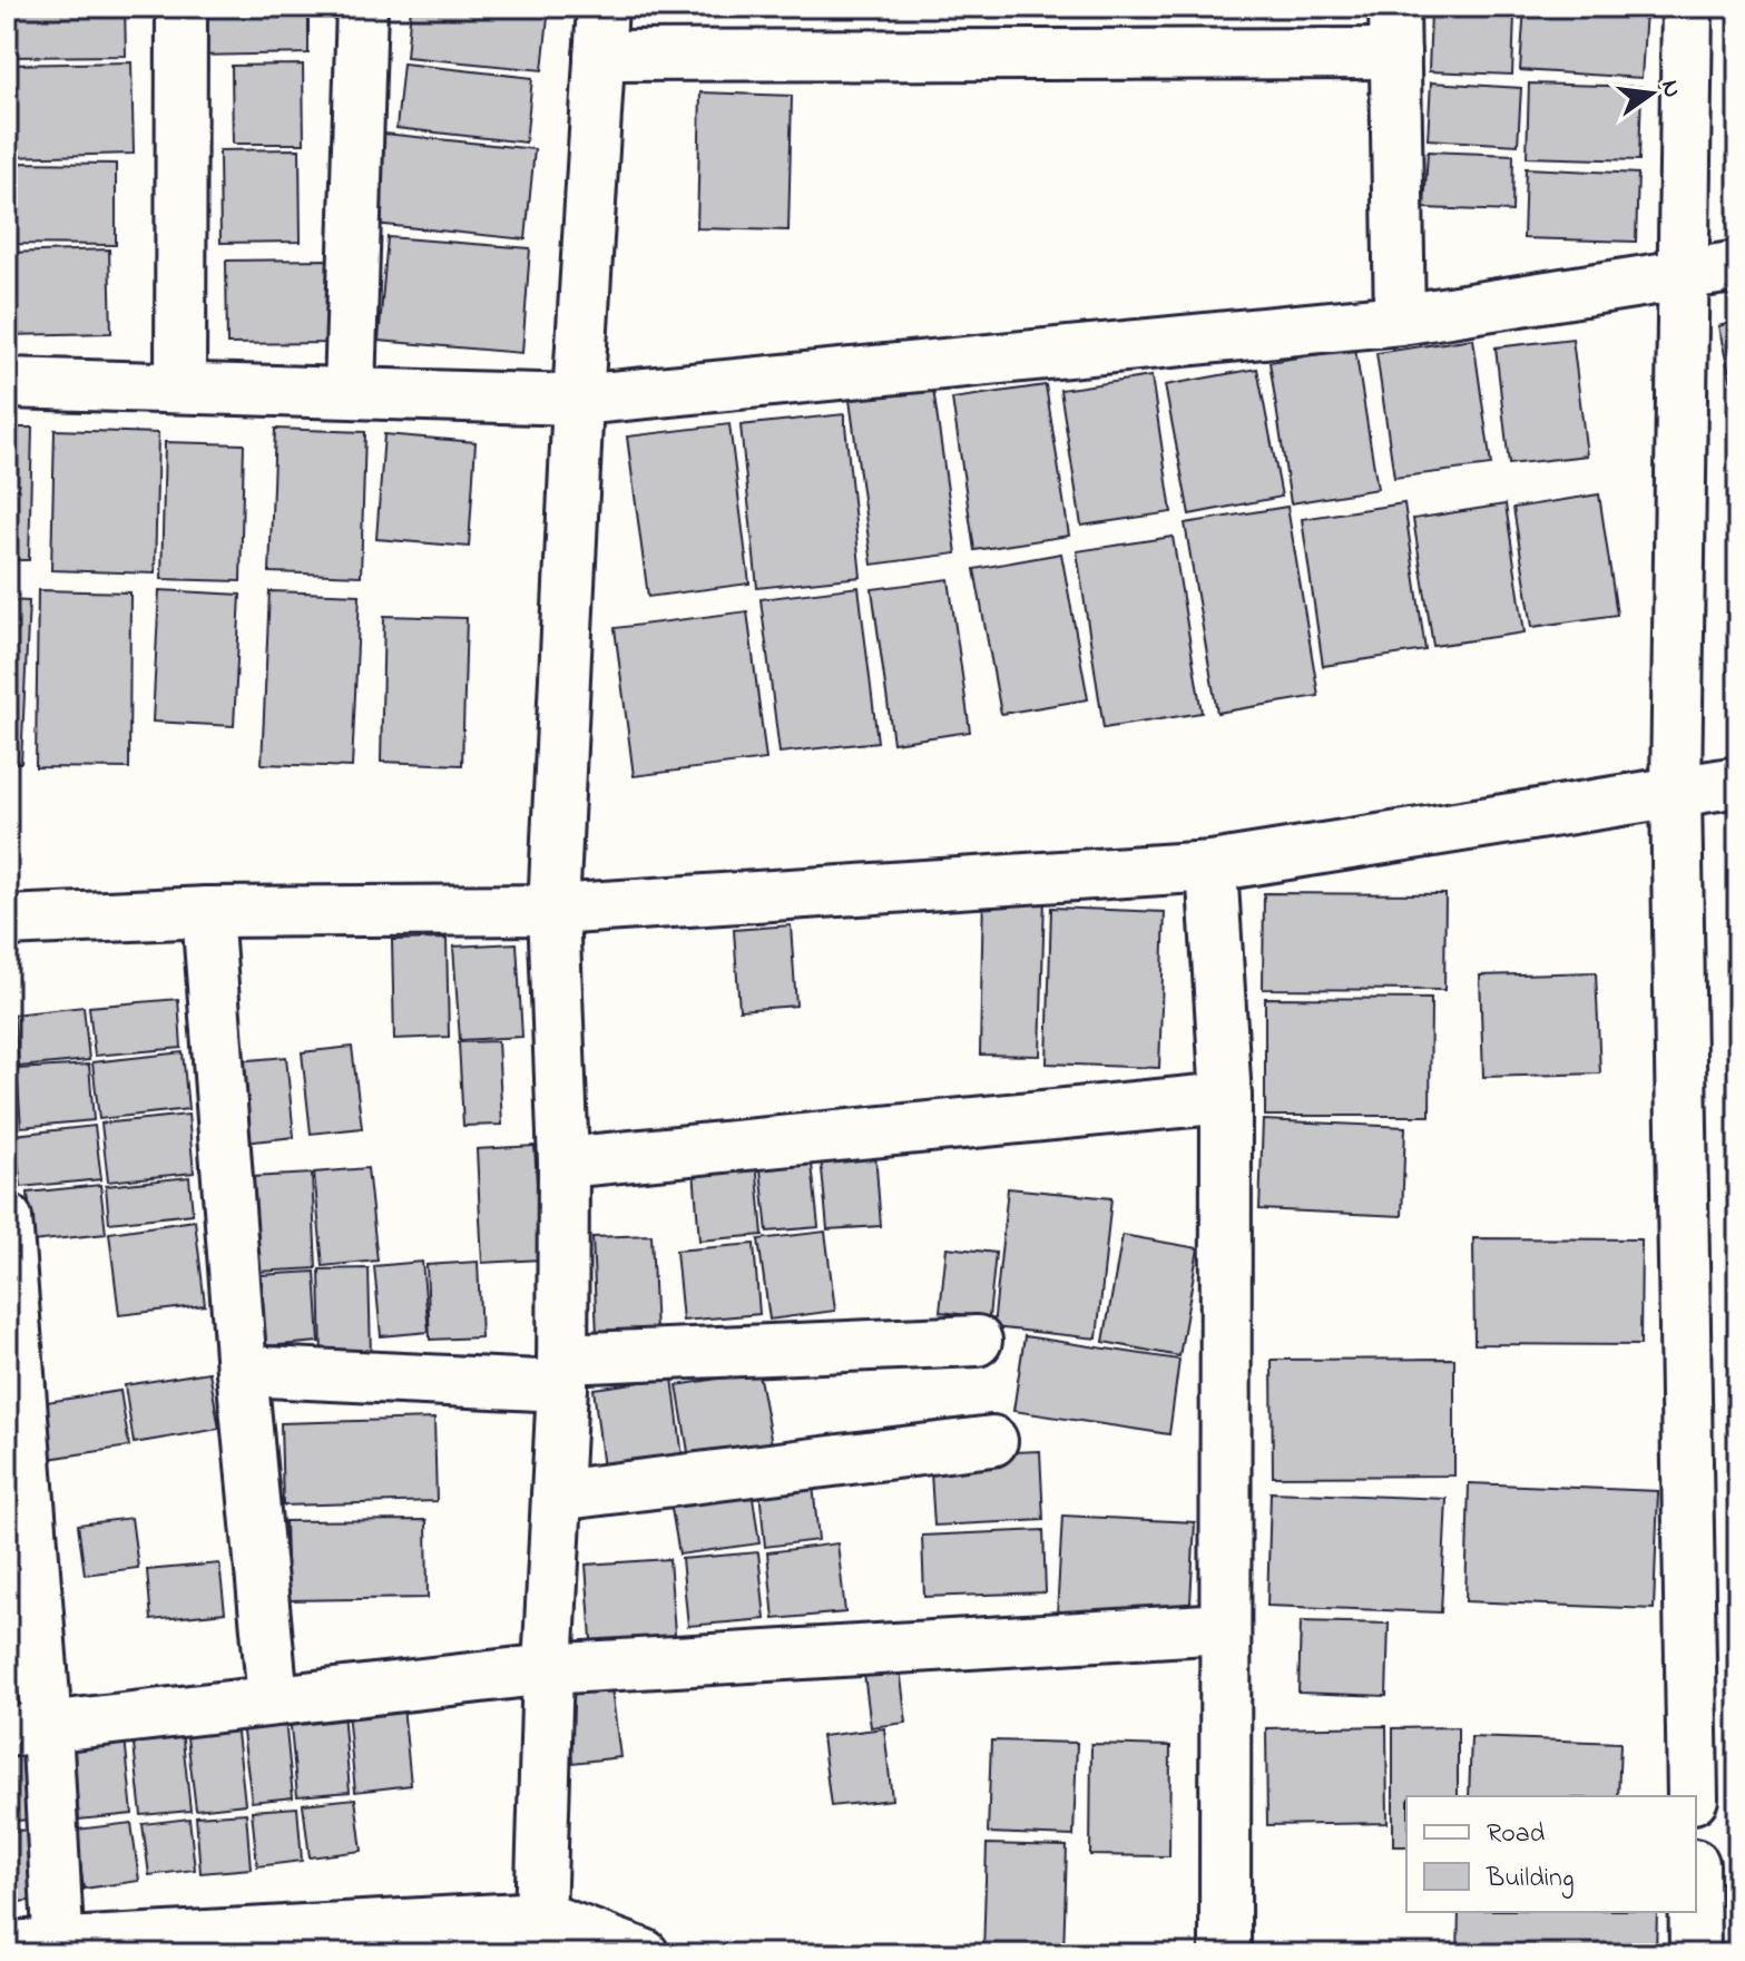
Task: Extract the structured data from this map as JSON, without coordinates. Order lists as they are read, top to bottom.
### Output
{
  "legend": ["Road", "Building"],
  "north": "right"
}
